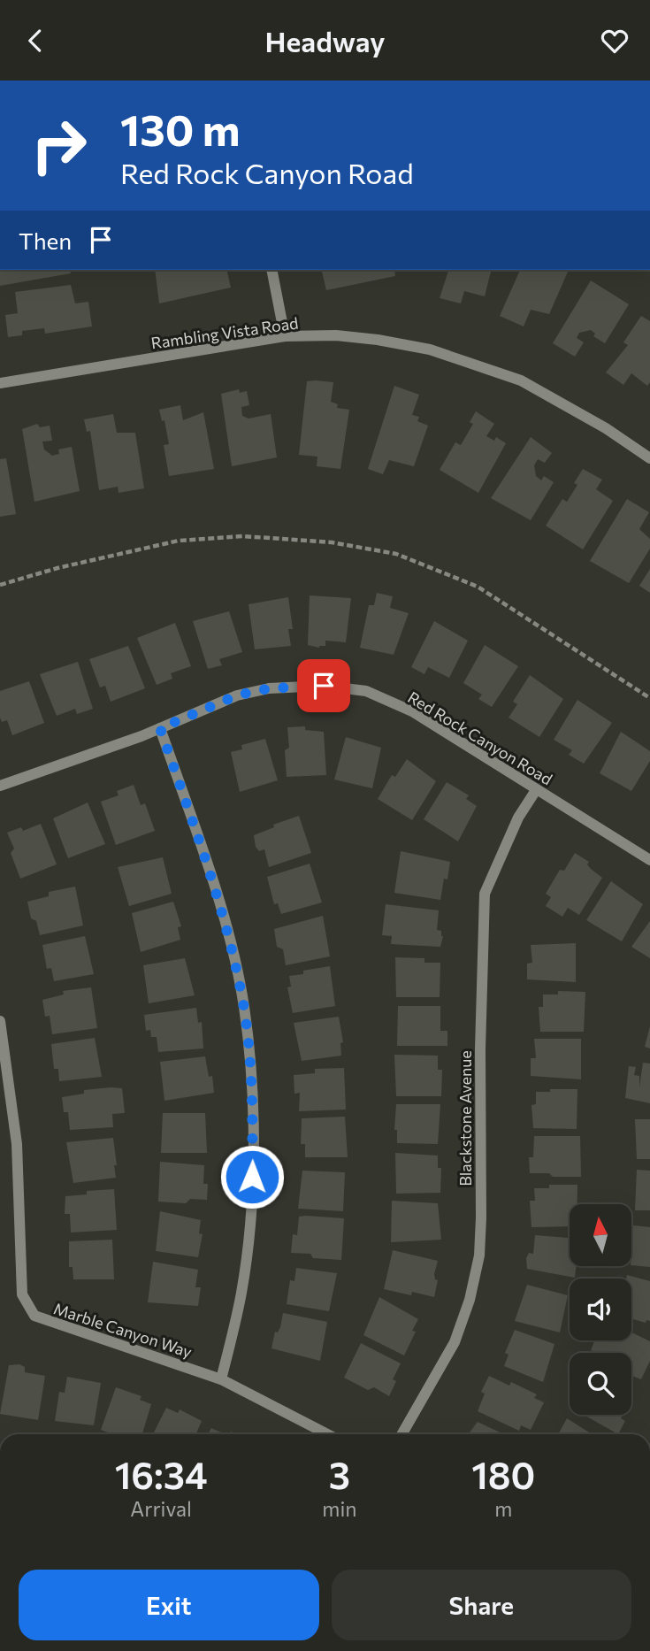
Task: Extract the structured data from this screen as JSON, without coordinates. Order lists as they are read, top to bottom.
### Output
{
  "streets": {
    "street": [
      "Rambling Vista Road",
      "Red Rock Canyon Road",
      "Blackstone Avenue",
      "Marble Canyon Way"
    ]
  },
  "crossings": [
    ["Red Rock Canyon Road", "Blackstone Avenue"]
  ],
  "north": "top",
  "page": {
    "header": "Headway",
    "turn": ["130 m", "Red Rock Canyon Road"],
    "then": "Then",
    "eta": [
      "16:34",
      "Arrival",
      "3",
      "min",
      "180",
      "m"
    ],
    "buttons": ["Exit", "Share"]
  }
}
